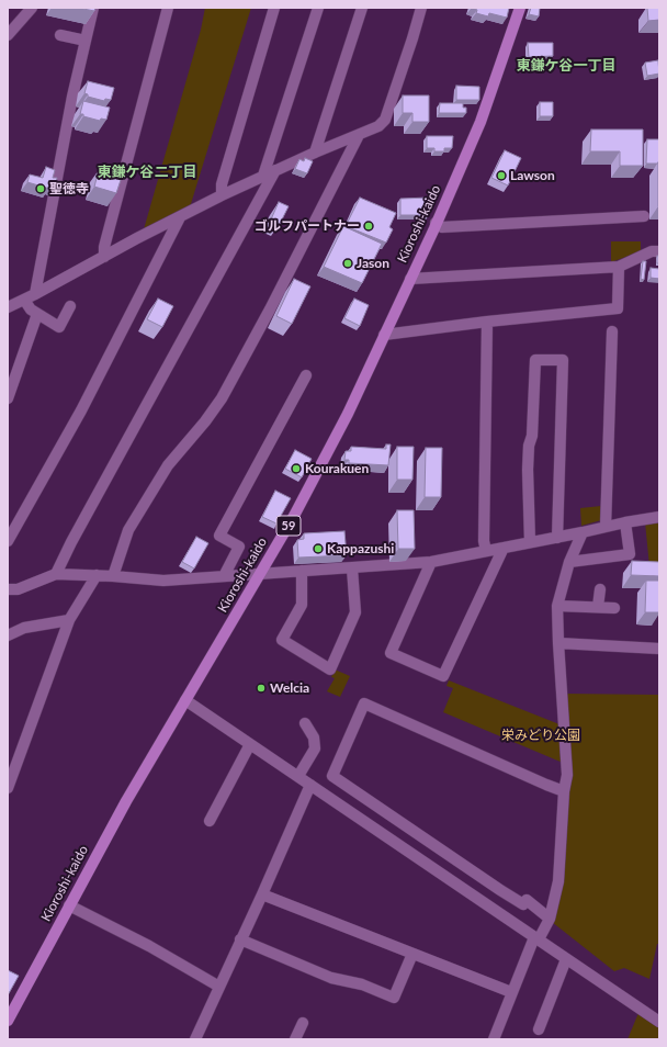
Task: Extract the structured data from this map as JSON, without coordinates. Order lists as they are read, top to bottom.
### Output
{
  "streets": {
    "main road": ["Kioroshi-kaido", "59"]
  },
  "districts": ["東鎌ケ谷一丁目", "東鎌ケ谷二丁目"],
  "parks": ["栄みどり公園"],
  "places": [
    "Lawson",
    "聖徳寺",
    "ゴルフパートナー",
    "Jason",
    "Kourakuen",
    "Kappazushi",
    "Welcia"
  ]
}
